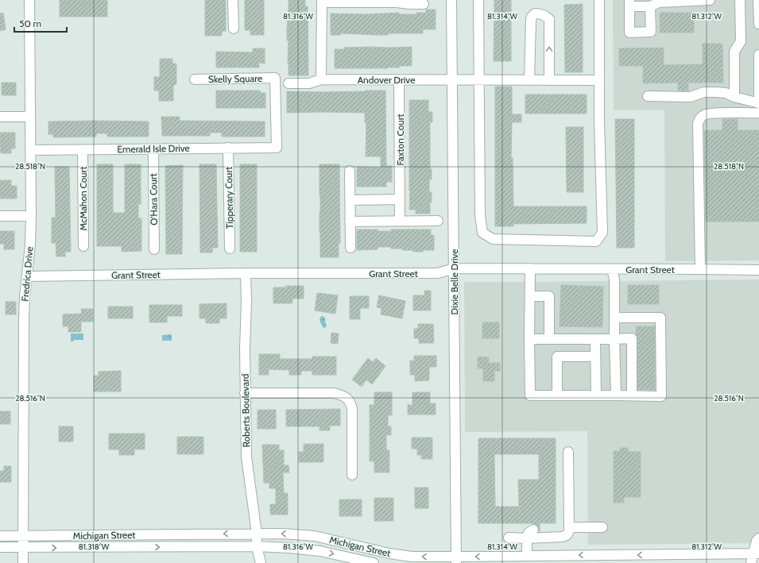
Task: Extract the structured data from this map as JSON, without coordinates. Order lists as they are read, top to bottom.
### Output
{
  "streets": {
    "street": [
      "Skelly Square",
      "Andover Drive",
      "Faxton Court",
      "Emerald Isle Drive",
      "Tipperary Court",
      "McMahon Court",
      "O'Hara Court",
      "Grant Street",
      "Fredrica Drive",
      "Dixie Belle Drive",
      "Roberts Boulevard",
      "Michigan Street"
    ]
  },
  "crossings": [
    ["Skelly Square", "Emerald Isle Drive"],
    ["Andover Drive", "Faxton Court"],
    ["Andover Drive", "Dixie Belle Drive"],
    ["Emerald Isle Drive", "Tipperary Court"],
    ["Emerald Isle Drive", "McMahon Court"],
    ["Emerald Isle Drive", "O'Hara Court"],
    ["Emerald Isle Drive", "Fredrica Drive"],
    ["Grant Street", "Fredrica Drive"],
    ["Grant Street", "Dixie Belle Drive"],
    ["Grant Street", "Roberts Boulevard"],
    ["Fredrica Drive", "Michigan Street"],
    ["Dixie Belle Drive", "Michigan Street"],
    ["Roberts Boulevard", "Michigan Street"]
  ],
  "scale_bar": "50 m",
  "coordinates": [
    "81.316°W",
    "81.314°W",
    "81.312°W",
    "28.518°N",
    "28.516°N",
    "81.318°W"
  ]
}
